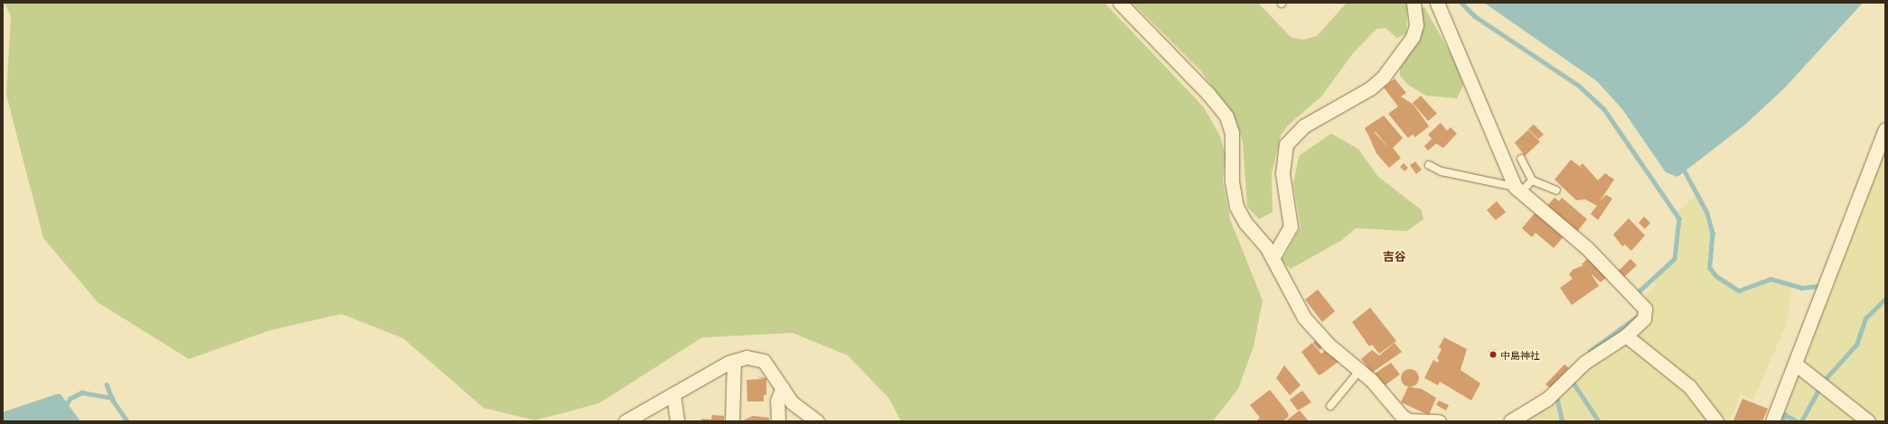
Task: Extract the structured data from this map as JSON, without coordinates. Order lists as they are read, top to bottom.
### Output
{
  "districts": ["吉谷"],
  "places": ["中島神社"]
}
